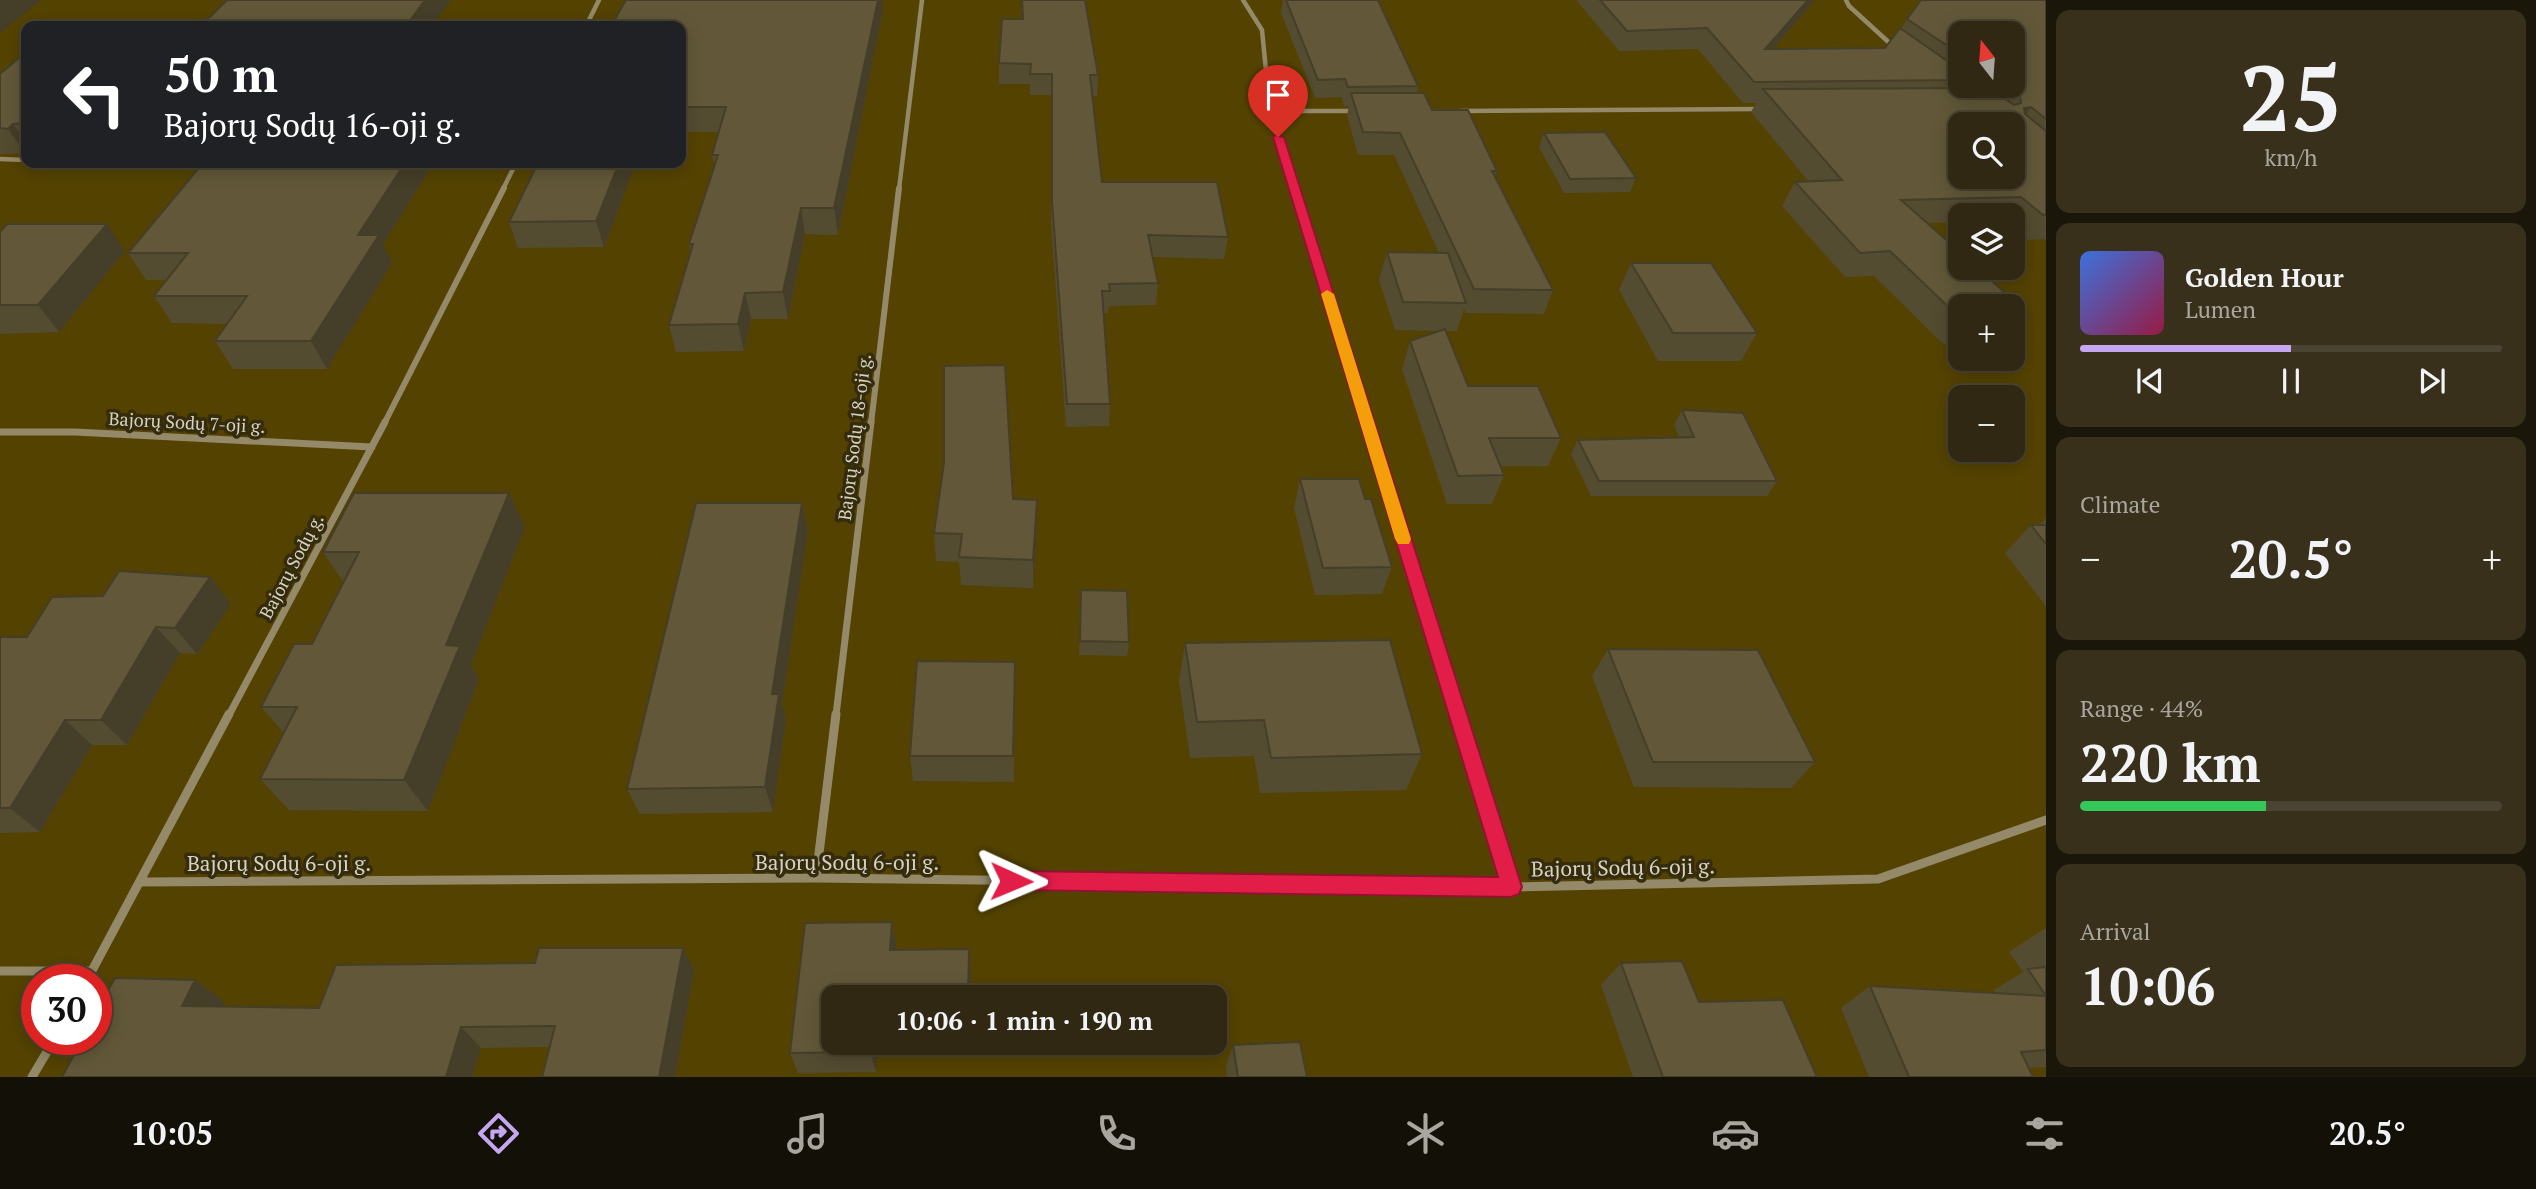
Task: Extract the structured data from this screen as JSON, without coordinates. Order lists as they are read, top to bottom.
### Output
{
  "streets": {
    "street": [
      "Bajorų Sodų 7-oji g.",
      "Bajorų Sodų 18-oji g.",
      "Bajorų Sodų g.",
      "Bajorų Sodų 6-oji g."
    ]
  },
  "crossings": [
    ["Bajorų Sodų 7-oji g.", "Bajorų Sodų g."],
    ["Bajorų Sodų 18-oji g.", "Bajorų Sodų 6-oji g."],
    ["Bajorų Sodų g.", "Bajorų Sodų 6-oji g."]
  ],
  "north": "top",
  "page": {
    "tile": [
      ["25", "km/h"],
      "Climate",
      ["Range · 44%", "220 km"],
      ["Arrival", "10:06"]
    ],
    "map_buttons": ["+", "−"],
    "turn": ["50 m", "Bajorų Sodų 16-oji g."],
    "song": ["Golden Hour", "Lumen"],
    "heat": ["−", "20.5°", "+"],
    "limit": "30",
    "trip": "10:06 · 1 min · 190 m",
    "tabs": ["10:05", "20.5°"]
  }
}
